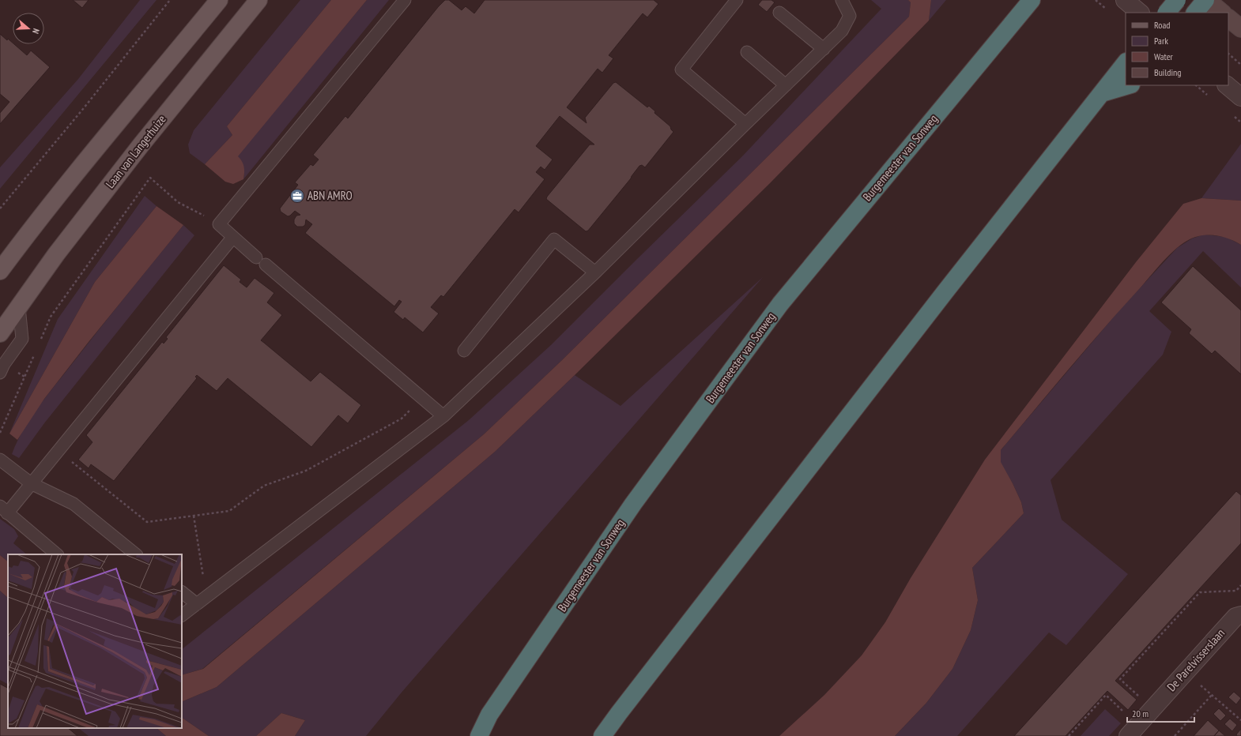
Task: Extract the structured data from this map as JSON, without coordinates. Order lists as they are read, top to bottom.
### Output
{
  "streets": {
    "highway": ["Burgemeester van Sonweg"],
    "main road": ["Laan van Langerhuize"],
    "street": ["De Parelvisserslaan"]
  },
  "places": {
    "office": ["ABN AMRO"]
  },
  "legend": [
    "Road",
    "Park",
    "Water",
    "Building"
  ],
  "scale_bar": "20 m",
  "north": "right"
}
